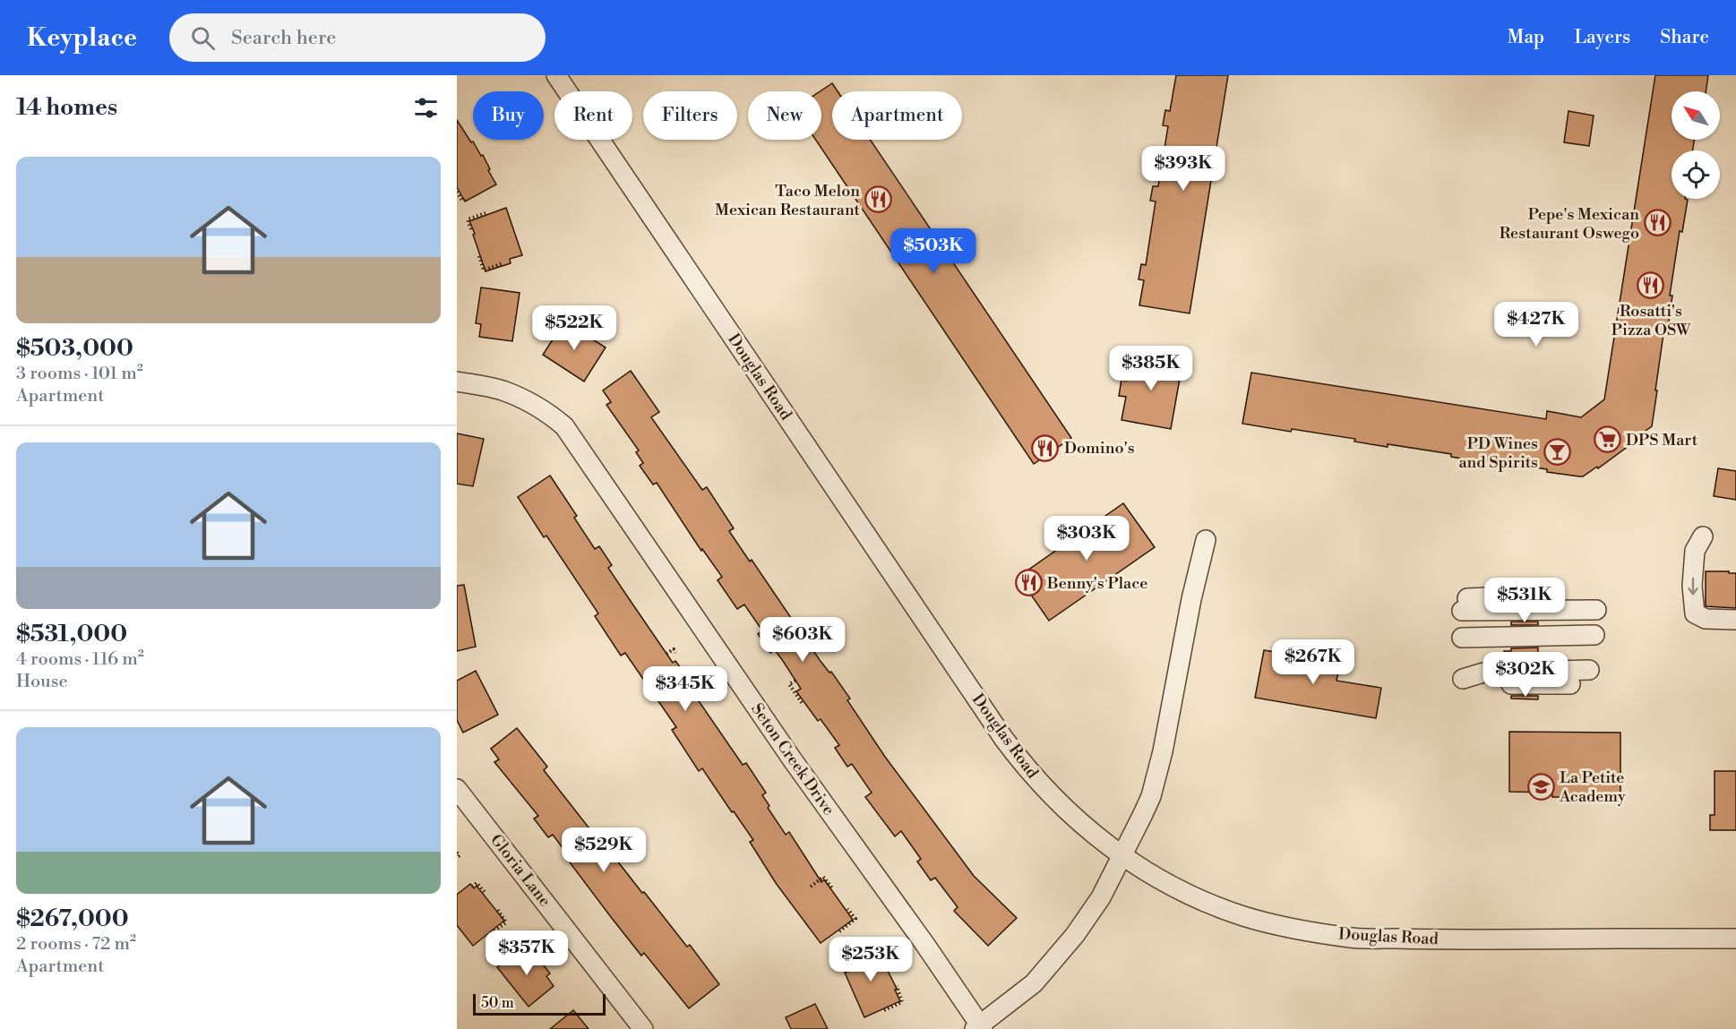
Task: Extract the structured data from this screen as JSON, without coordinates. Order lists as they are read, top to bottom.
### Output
{
  "streets": {
    "street": ["Douglas Road", "Seton Creek Drive", "Gloria Lane"]
  },
  "places": {
    "restaurant": [
      "Taco Melon Mexican Restaurant",
      "Pepe's Mexican Restaurant Oswego",
      "Rosatti's Pizza OSW",
      "Domino's",
      "Benny's Place"
    ],
    "supermarket": ["DPS Mart"],
    "bar": ["PD Wines and Spirits"],
    "school or university": ["La Petite Academy"]
  },
  "scale_bar": "50 m",
  "north": "top left",
  "page": {
    "header": "Keyplace",
    "search": "Search here",
    "nav": ["Map", "Layers", "Share"],
    "heading": "14 homes",
    "chip": [
      "Buy",
      "Rent",
      "Filters",
      "New",
      "Apartment"
    ],
    "list": [
      {
        "name": "$503,000",
        "note": "3 rooms · 101 m² · Apartment"
      },
      {
        "name": "$531,000",
        "note": "4 rooms · 116 m² · House"
      },
      {
        "name": "$267,000",
        "note": "2 rooms · 72 m² · Apartment"
      }
    ],
    "price": [
      "$393K",
      "$503K",
      "$427K",
      "$522K",
      "$385K",
      "$303K",
      "$531K",
      "$603K",
      "$267K",
      "$302K",
      "$345K",
      "$529K",
      "$357K",
      "$253K"
    ],
    "scale": "50 m"
  }
}
